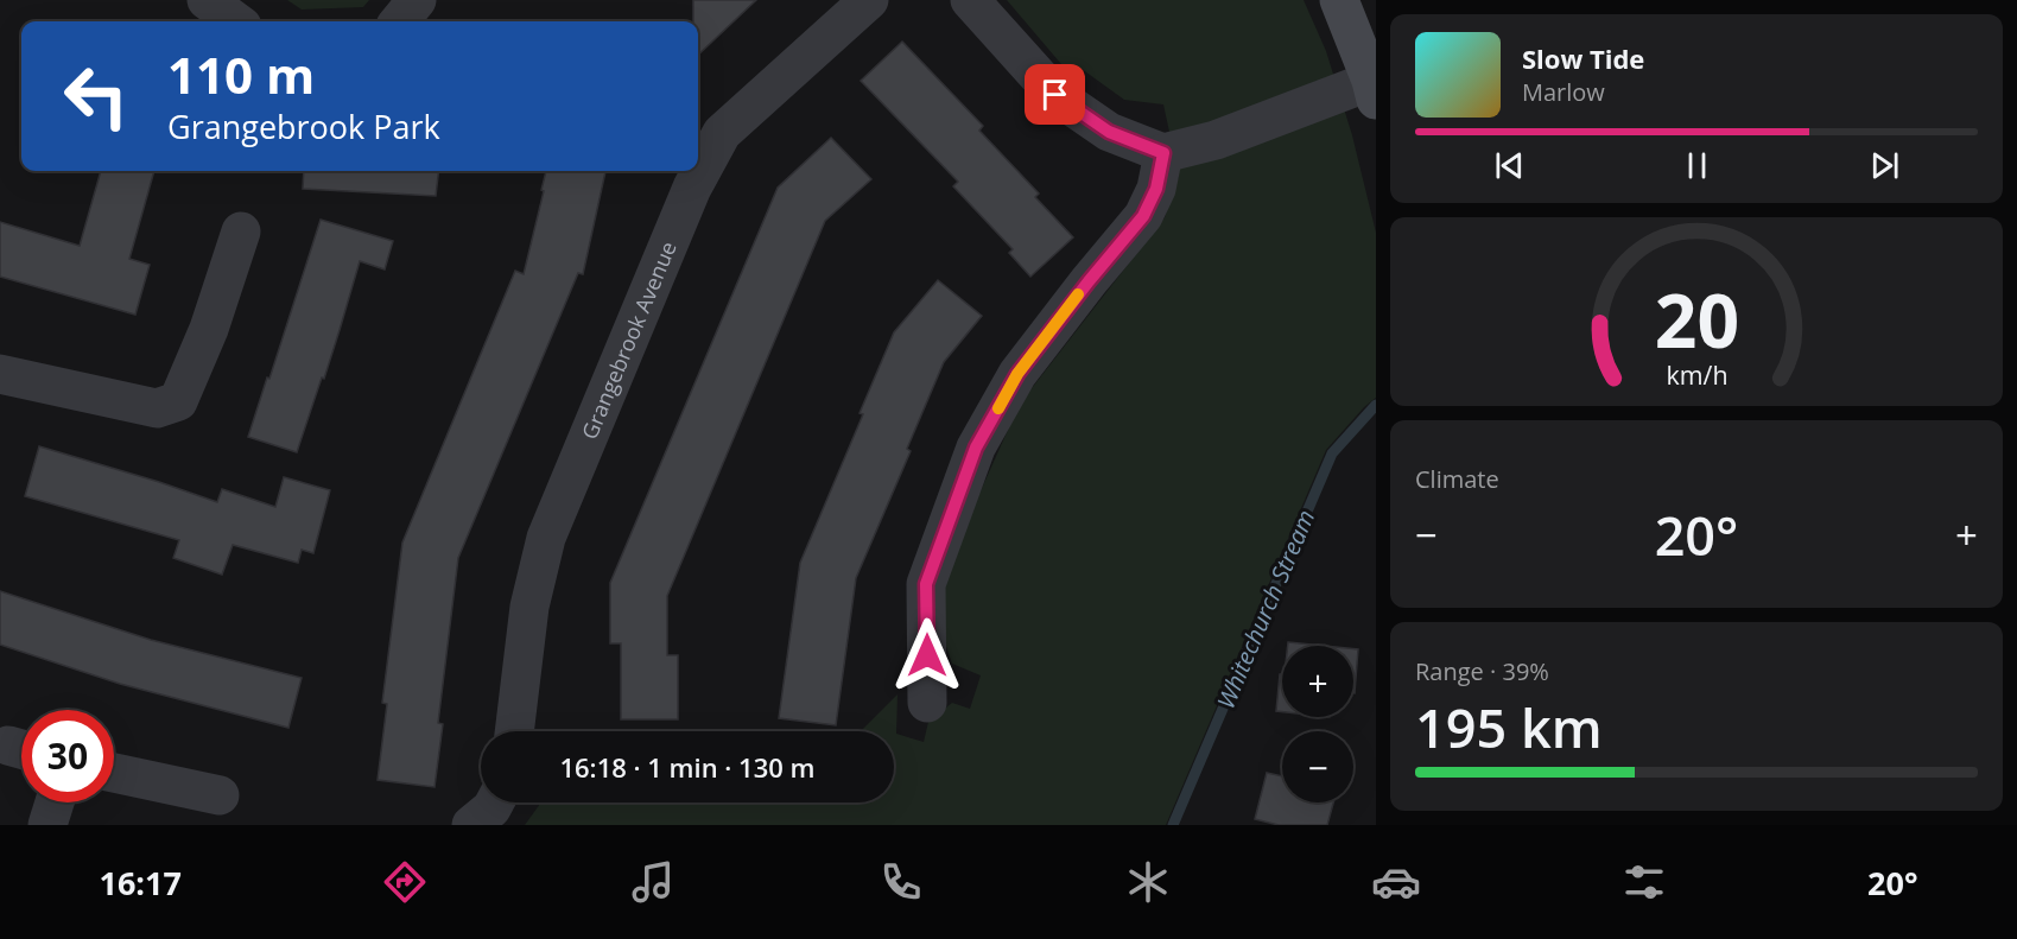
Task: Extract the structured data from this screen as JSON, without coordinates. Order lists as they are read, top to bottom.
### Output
{
  "streets": {
    "street": ["Grangebrook Avenue"]
  },
  "water": ["Whitechurch Stream"],
  "page": {
    "turn": ["110 m", "Grangebrook Park"],
    "song": ["Slow Tide", "Marlow"],
    "tile": [
      "Climate",
      ["Range · 39%", "195 km"]
    ],
    "heat": ["−", "20°", "+"],
    "map_buttons": ["+", "−"],
    "limit": "30",
    "trip": "16:18 · 1 min · 130 m",
    "tabs": ["16:17", "20°"],
    "gauge": ["20", "km/h"]
  }
}
